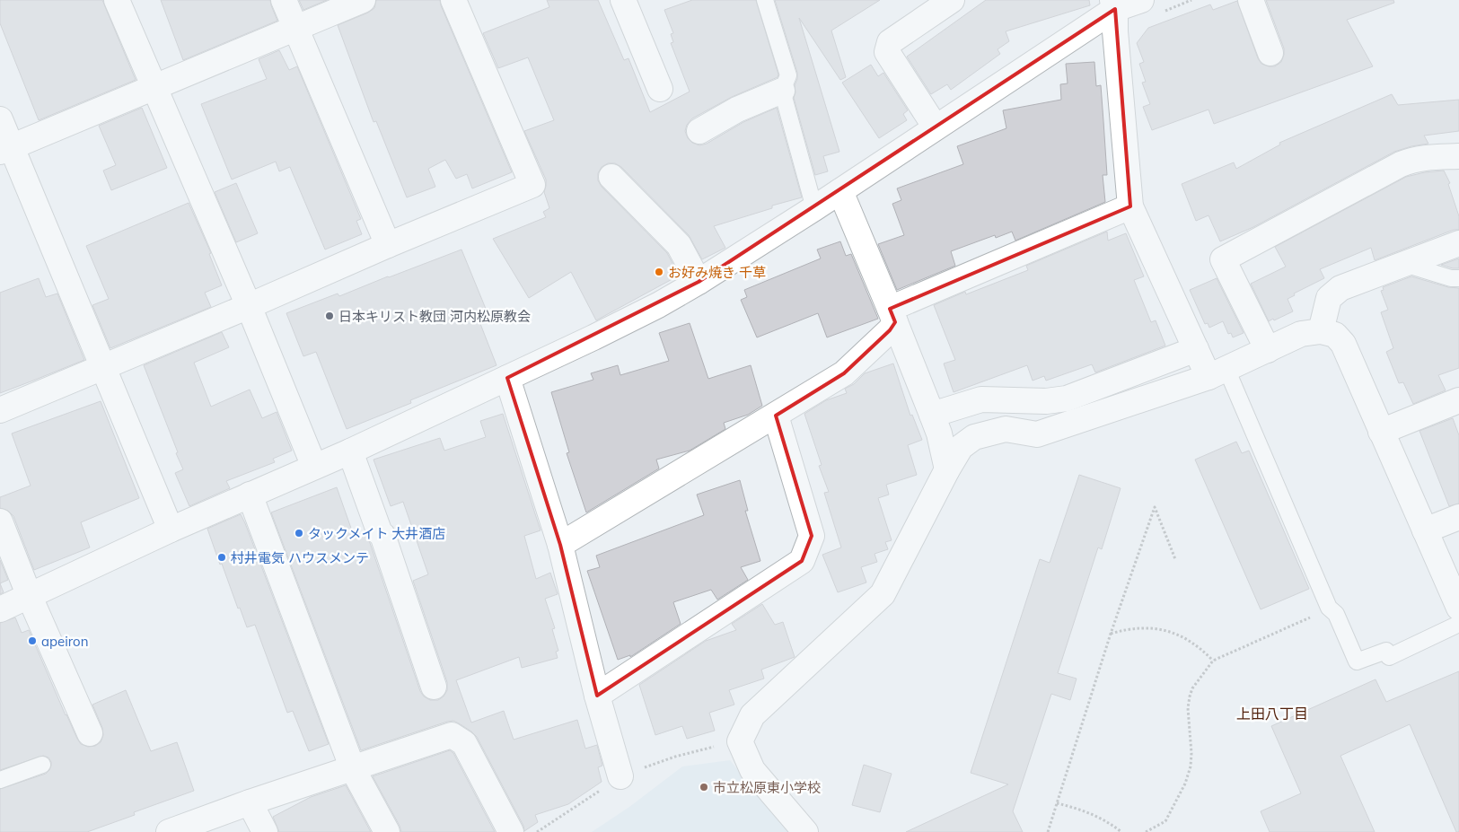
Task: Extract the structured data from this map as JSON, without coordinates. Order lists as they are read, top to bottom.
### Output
{
  "districts": ["上田八丁目"],
  "places": [
    "お好み焼き 千草",
    "日本キリスト教団 河内松原教会",
    "タックメイト 大井酒店",
    "村井電気 ハウスメンテ",
    "apeiron",
    "市立松原東小学校"
  ]
}
